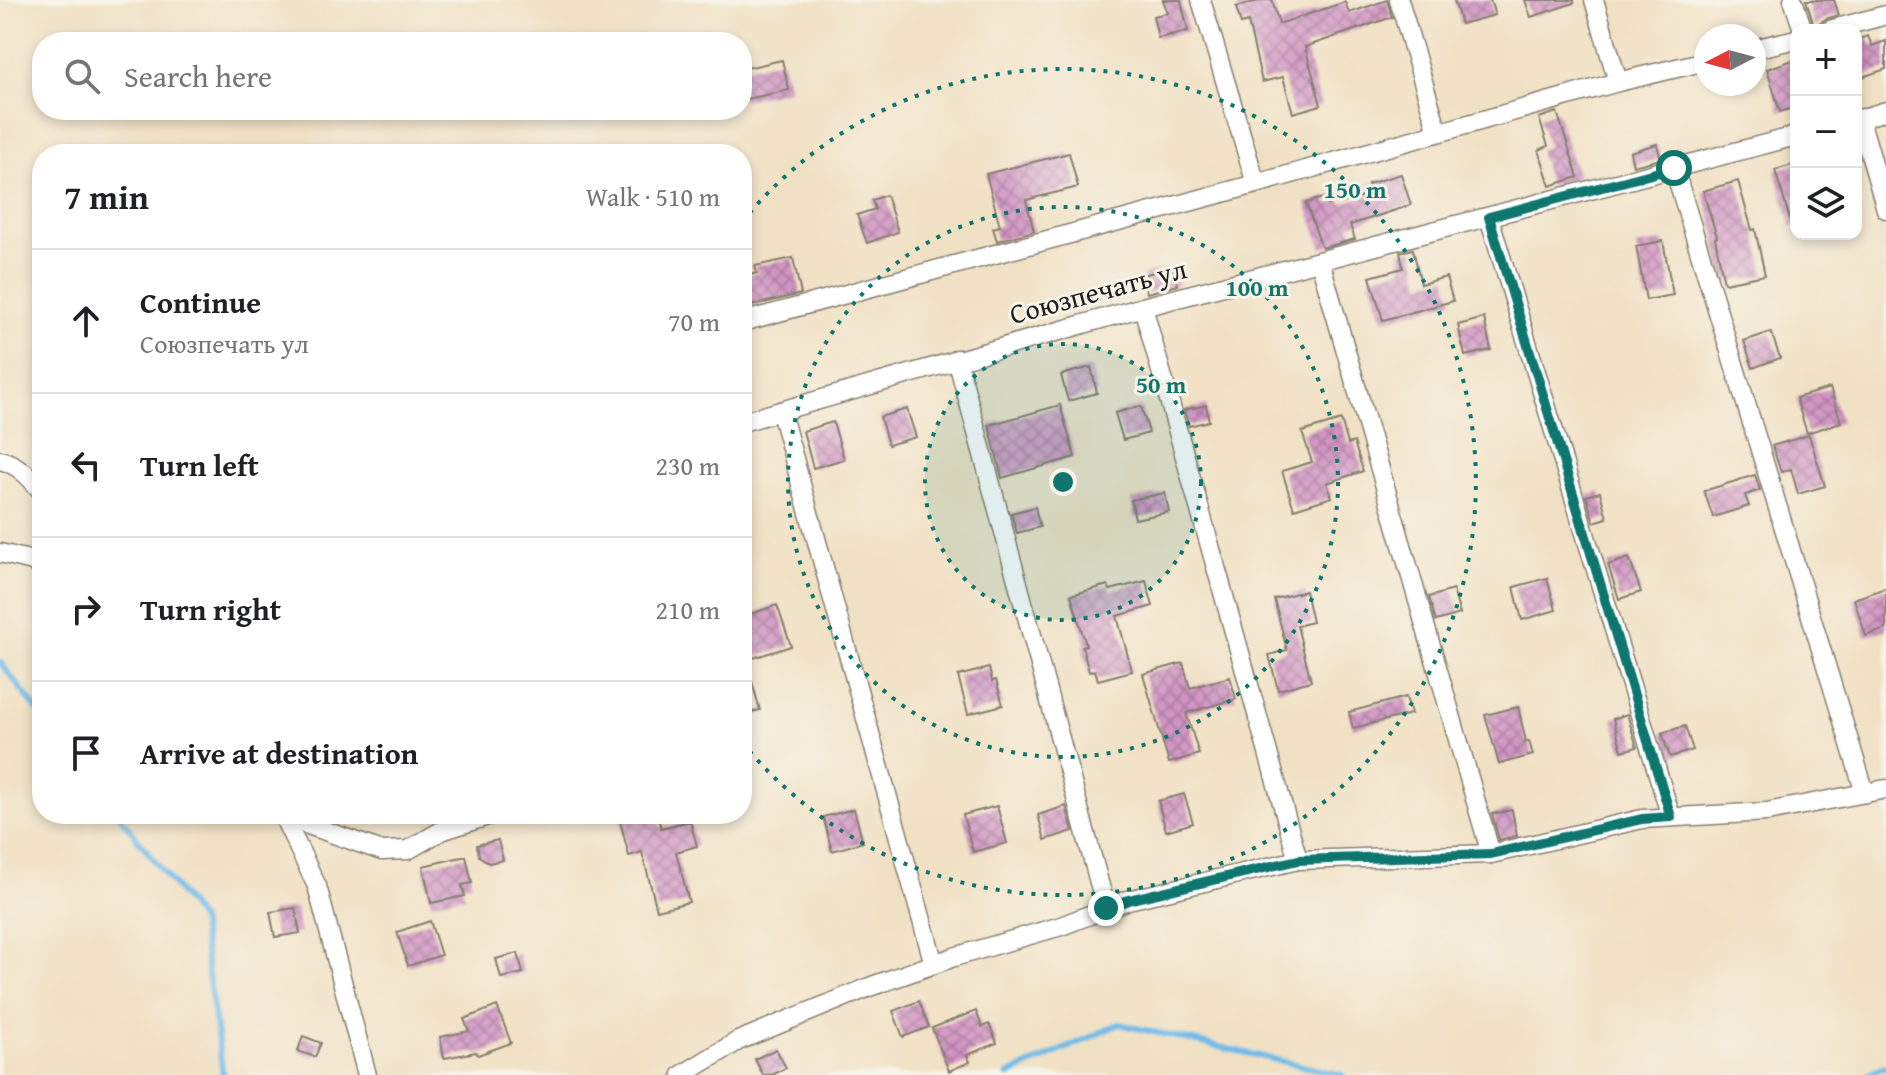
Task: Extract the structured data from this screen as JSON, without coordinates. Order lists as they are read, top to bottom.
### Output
{
  "streets": {
    "street": ["Союзпечать ул"]
  },
  "north": "left",
  "page": {
    "map_buttons": ["+", "−"],
    "search": "Search here",
    "heading": ["7 min", "Walk · 510 m"],
    "list": [
      ["Continue", "Союзпечать ул", "70 m"],
      ["Turn left", "230 m"],
      ["Turn right", "210 m"],
      "Arrive at destination"
    ]
  },
  "rings": ["150 m", "100 m", "50 m"]
}
